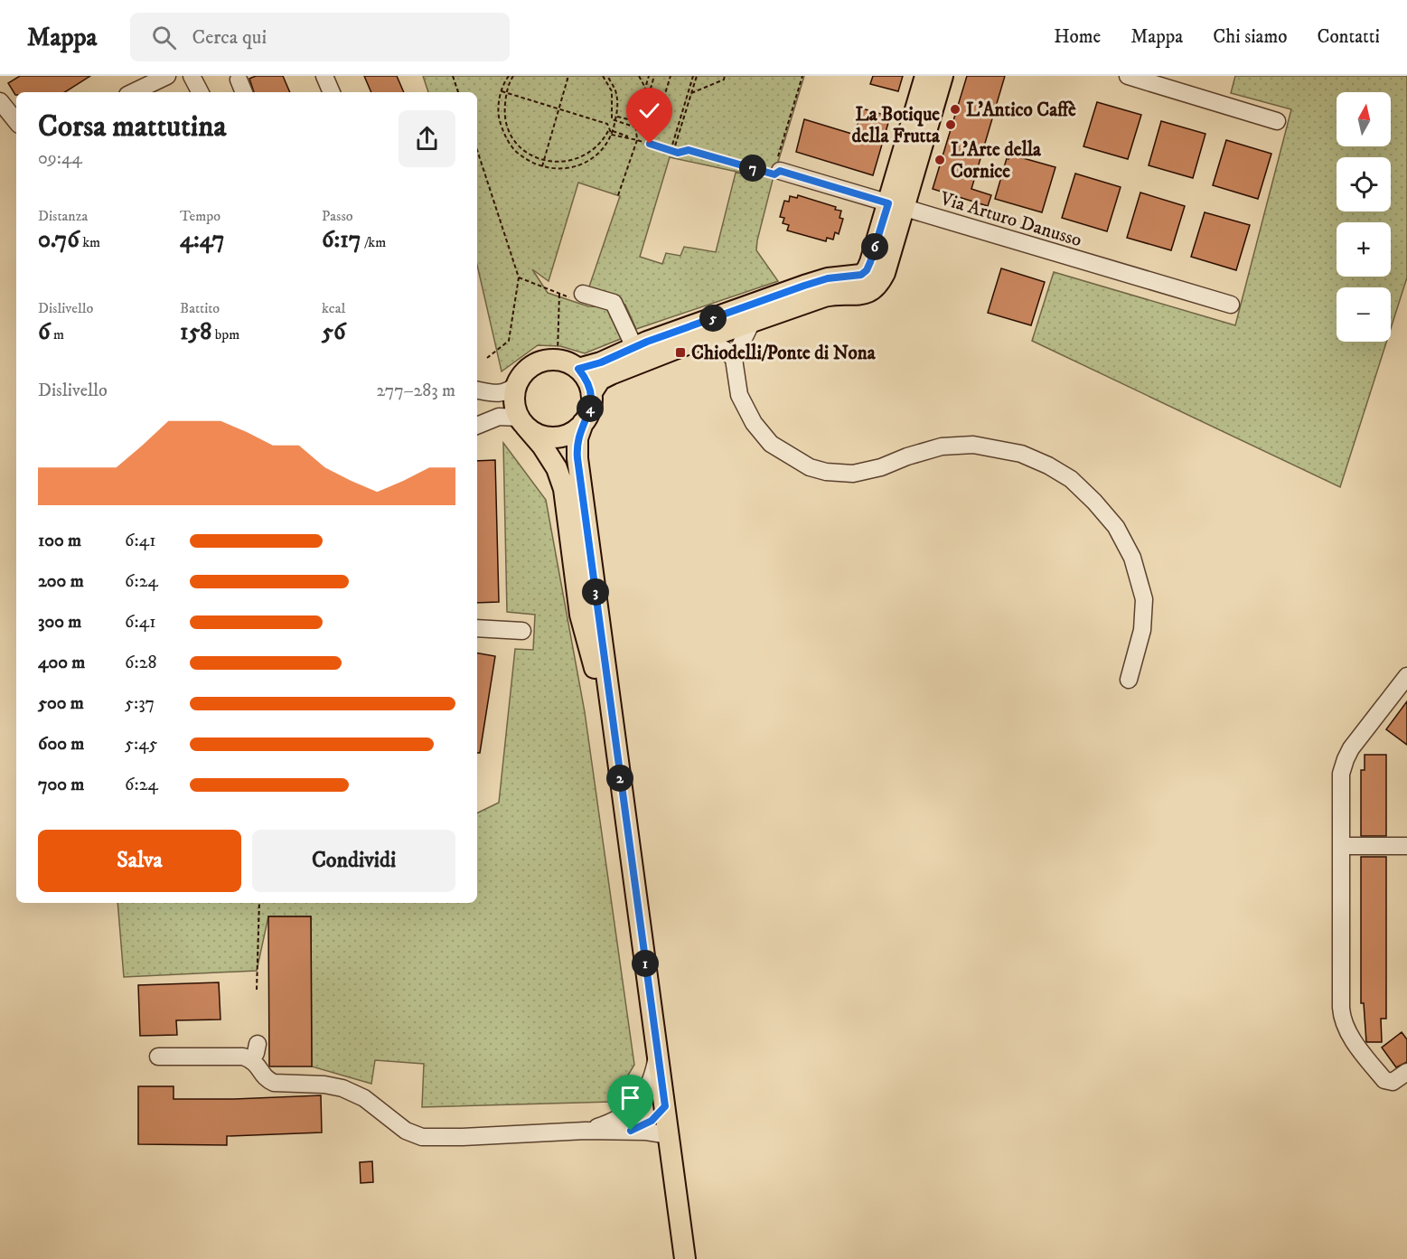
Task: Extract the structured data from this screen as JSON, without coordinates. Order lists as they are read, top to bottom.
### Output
{
  "streets": {
    "street": ["Via Arturo Danusso"]
  },
  "places": {
    "other": ["L’Antico Caffè", "La Botique della Frutta", "L’Arte della Cornice"],
    "transit": ["Chiodelli/Ponte di Nona"]
  },
  "north": "top",
  "page": {
    "header": "Mappa",
    "search": "Cerca qui",
    "nav": [
      "Home",
      "Mappa",
      "Chi siamo",
      "Contatti"
    ],
    "map_buttons": ["+", "−"],
    "heading": ["Corsa mattutina", "09:44"],
    "pins": [
      "7",
      "6",
      "5",
      "4",
      "3",
      "2",
      "1"
    ],
    "stats": [
      ["Distanza", "0.76 km"],
      ["Tempo", "4:47"],
      ["Passo", "6:17 /km"],
      ["Dislivello", "6 m"],
      ["Battito", "158 bpm"],
      ["kcal", "56"]
    ],
    "chart": ["Dislivello", "277–283 m"],
    "list": [
      {
        "name": "100 m",
        "note": "6:41"
      },
      {
        "name": "200 m",
        "note": "6:24"
      },
      {
        "name": "300 m",
        "note": "6:41"
      },
      {
        "name": "400 m",
        "note": "6:28"
      },
      {
        "name": "500 m",
        "note": "5:37"
      },
      {
        "name": "600 m",
        "note": "5:45"
      },
      {
        "name": "700 m",
        "note": "6:24"
      }
    ],
    "buttons": ["Salva", "Condividi"]
  }
}
